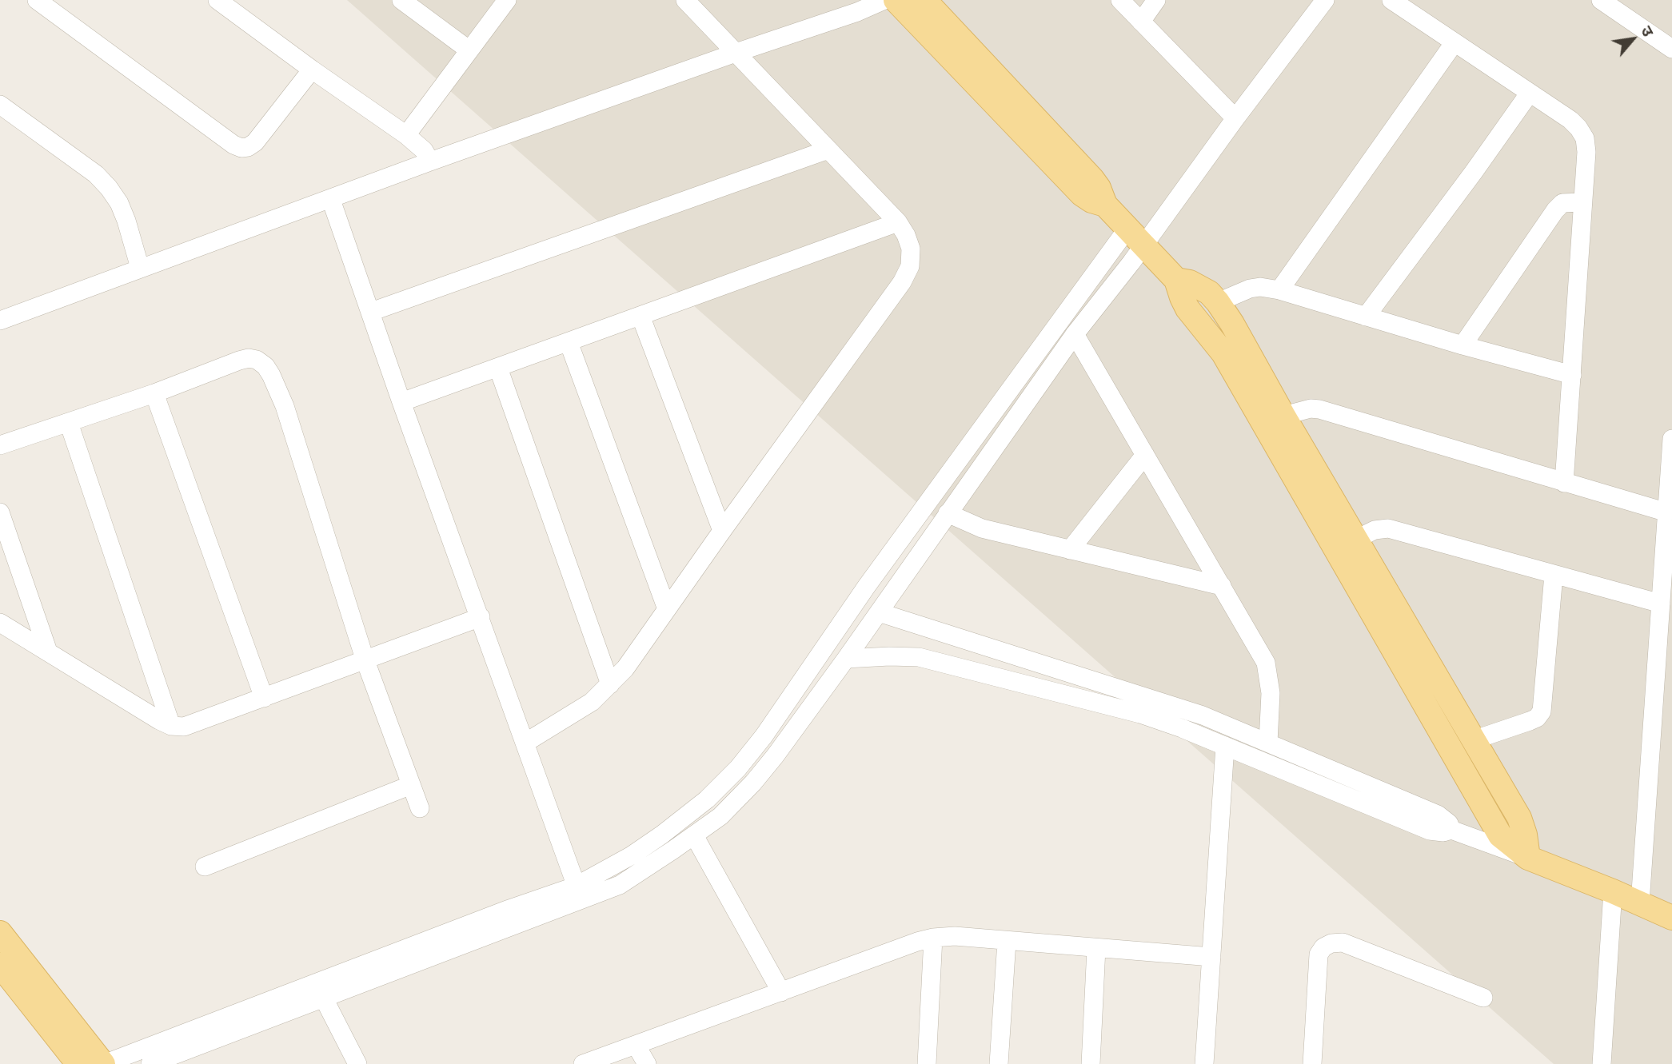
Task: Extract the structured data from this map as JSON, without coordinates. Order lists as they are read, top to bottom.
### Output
{
  "north": "top right"
}
